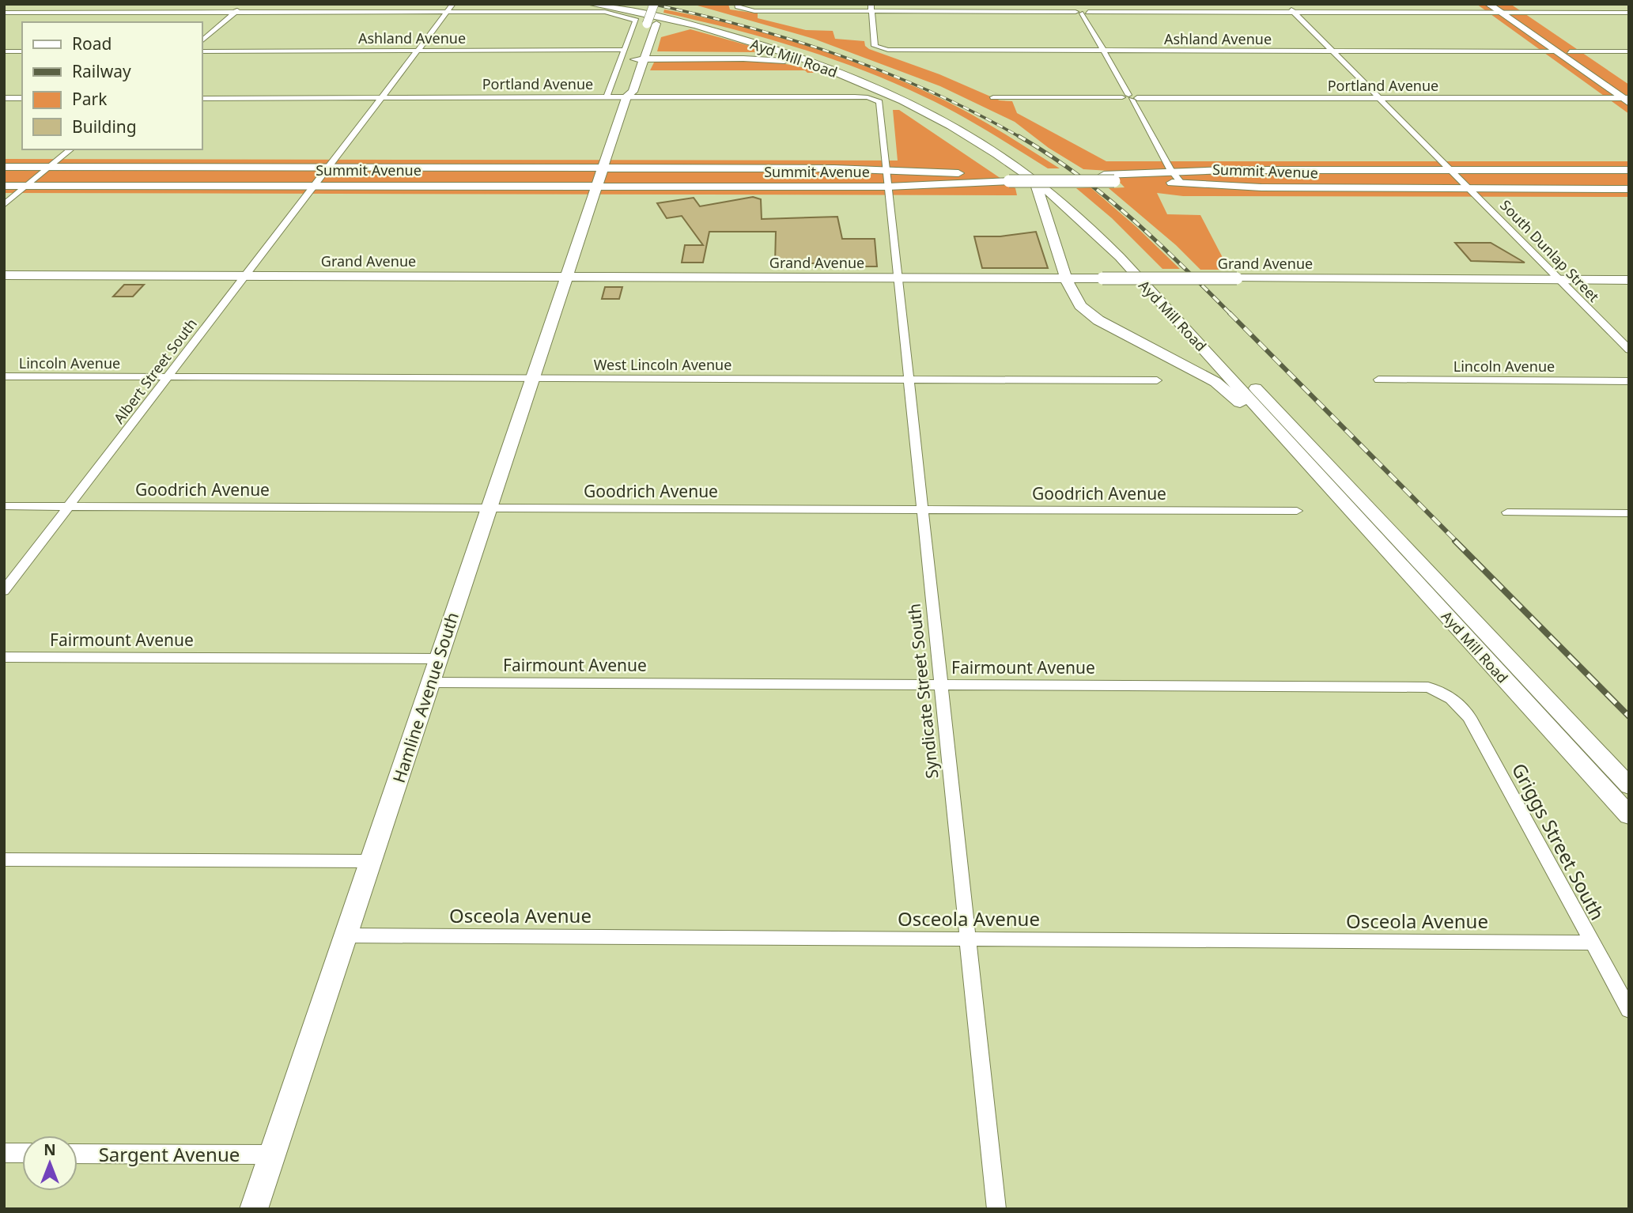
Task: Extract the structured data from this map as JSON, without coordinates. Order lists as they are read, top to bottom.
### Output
{
  "streets": {
    "main road": [
      "Ayd Mill Road",
      "Summit Avenue",
      "Grand Avenue",
      "Hamline Avenue South"
    ],
    "street": [
      "Ashland Avenue",
      "Portland Avenue",
      "South Dunlap Street",
      "Lincoln Avenue",
      "West Lincoln Avenue",
      "Albert Street South",
      "Goodrich Avenue",
      "Fairmount Avenue",
      "Syndicate Street South",
      "Griggs Street South",
      "Osceola Avenue",
      "Sargent Avenue"
    ]
  },
  "crossings": [
    ["Ashland Avenue", "South Dunlap Street"],
    ["Ashland Avenue", "Albert Street South"],
    ["Portland Avenue", "South Dunlap Street"],
    ["Portland Avenue", "Albert Street South"],
    ["Portland Avenue", "Syndicate Street South"],
    ["Portland Avenue", "Hamline Avenue South"],
    ["Summit Avenue", "South Dunlap Street"],
    ["Summit Avenue", "Albert Street South"],
    ["Summit Avenue", "Syndicate Street South"],
    ["Summit Avenue", "Hamline Avenue South"],
    ["South Dunlap Street", "Grand Avenue"],
    ["Grand Avenue", "Albert Street South"],
    ["Grand Avenue", "Syndicate Street South"],
    ["Grand Avenue", "Hamline Avenue South"],
    ["Lincoln Avenue", "West Lincoln Avenue"],
    ["Lincoln Avenue", "Albert Street South"],
    ["West Lincoln Avenue", "Albert Street South"],
    ["West Lincoln Avenue", "Syndicate Street South"],
    ["West Lincoln Avenue", "Hamline Avenue South"],
    ["Albert Street South", "Goodrich Avenue"],
    ["Goodrich Avenue", "Syndicate Street South"],
    ["Goodrich Avenue", "Hamline Avenue South"],
    ["Fairmount Avenue", "Syndicate Street South"],
    ["Fairmount Avenue", "Hamline Avenue South"],
    ["Fairmount Avenue", "Griggs Street South"],
    ["Syndicate Street South", "Osceola Avenue"],
    ["Hamline Avenue South", "Osceola Avenue"],
    ["Hamline Avenue South", "Sargent Avenue"],
    ["Griggs Street South", "Osceola Avenue"]
  ],
  "legend": [
    "Road",
    "Railway",
    "Park",
    "Building"
  ],
  "north": "top"
}
